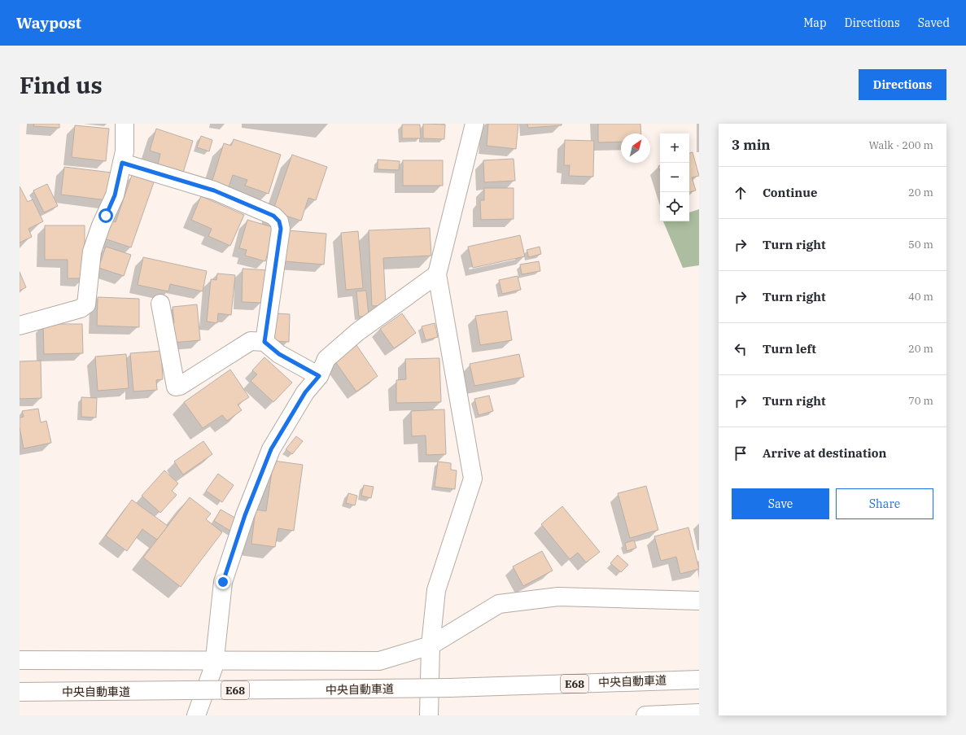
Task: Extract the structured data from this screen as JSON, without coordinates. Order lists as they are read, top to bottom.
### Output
{
  "streets": {
    "main road": ["中央自動車道", "E68"]
  },
  "north": "top right",
  "page": {
    "header": "Waypost",
    "nav": ["Map", "Directions", "Saved"],
    "buttons": [
      "Directions",
      ["Save", "Share"]
    ],
    "title": "Find us",
    "heading": ["3 min", "Walk · 200 m"],
    "map_buttons": ["+", "−"],
    "list": [
      ["Continue", "20 m"],
      ["Turn right", "50 m"],
      ["Turn right", "40 m"],
      ["Turn left", "20 m"],
      ["Turn right", "70 m"],
      "Arrive at destination"
    ]
  }
}
